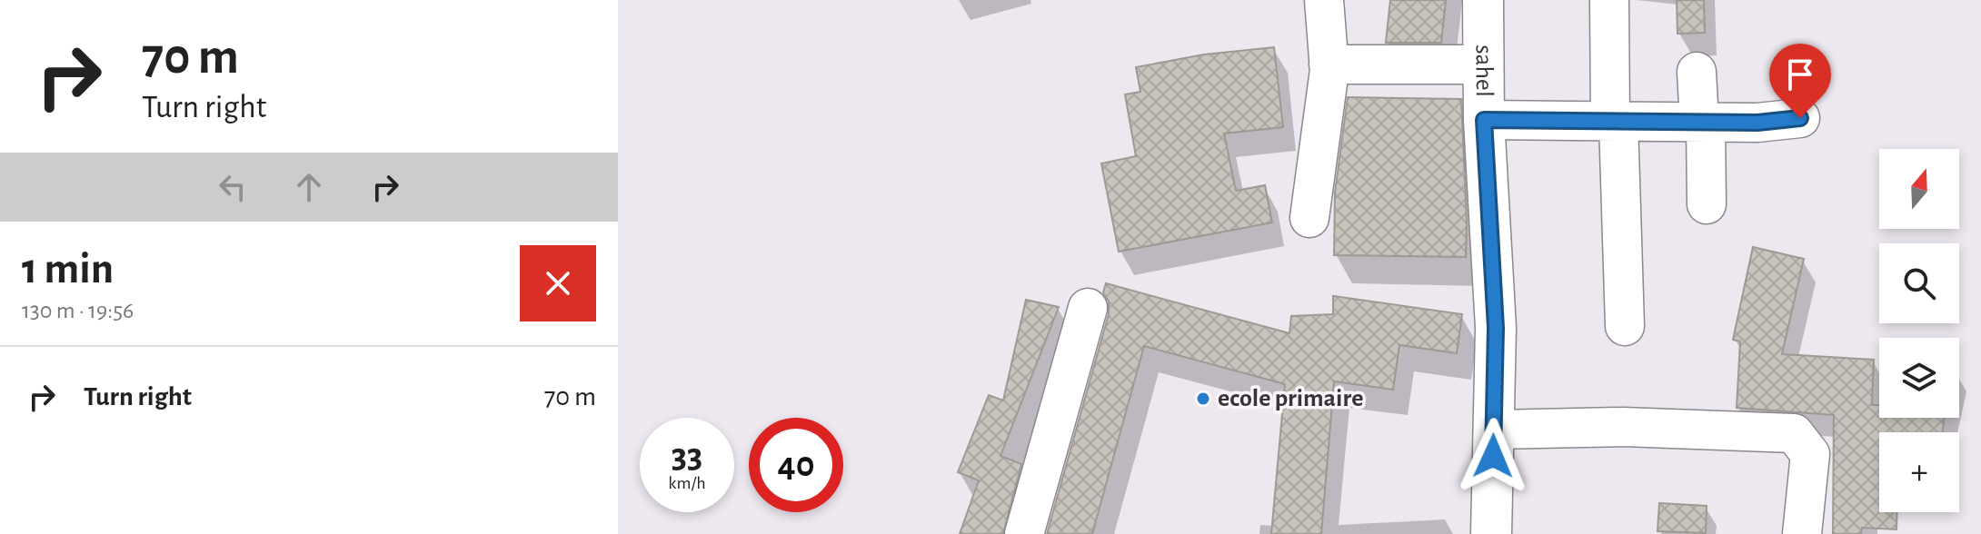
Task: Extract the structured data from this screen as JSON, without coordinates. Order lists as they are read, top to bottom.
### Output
{
  "streets": {
    "street": ["sahel"]
  },
  "places": ["ecole primaire"],
  "north": "top",
  "page": {
    "turn": ["70 m", "Turn right"],
    "map_buttons": "+",
    "heading": ["1 min", "130 m · 19:56"],
    "list": [
      {
        "name": "Turn right",
        "value": "70 m"
      }
    ],
    "speed": "33 km/h",
    "limit": "40"
  }
}
